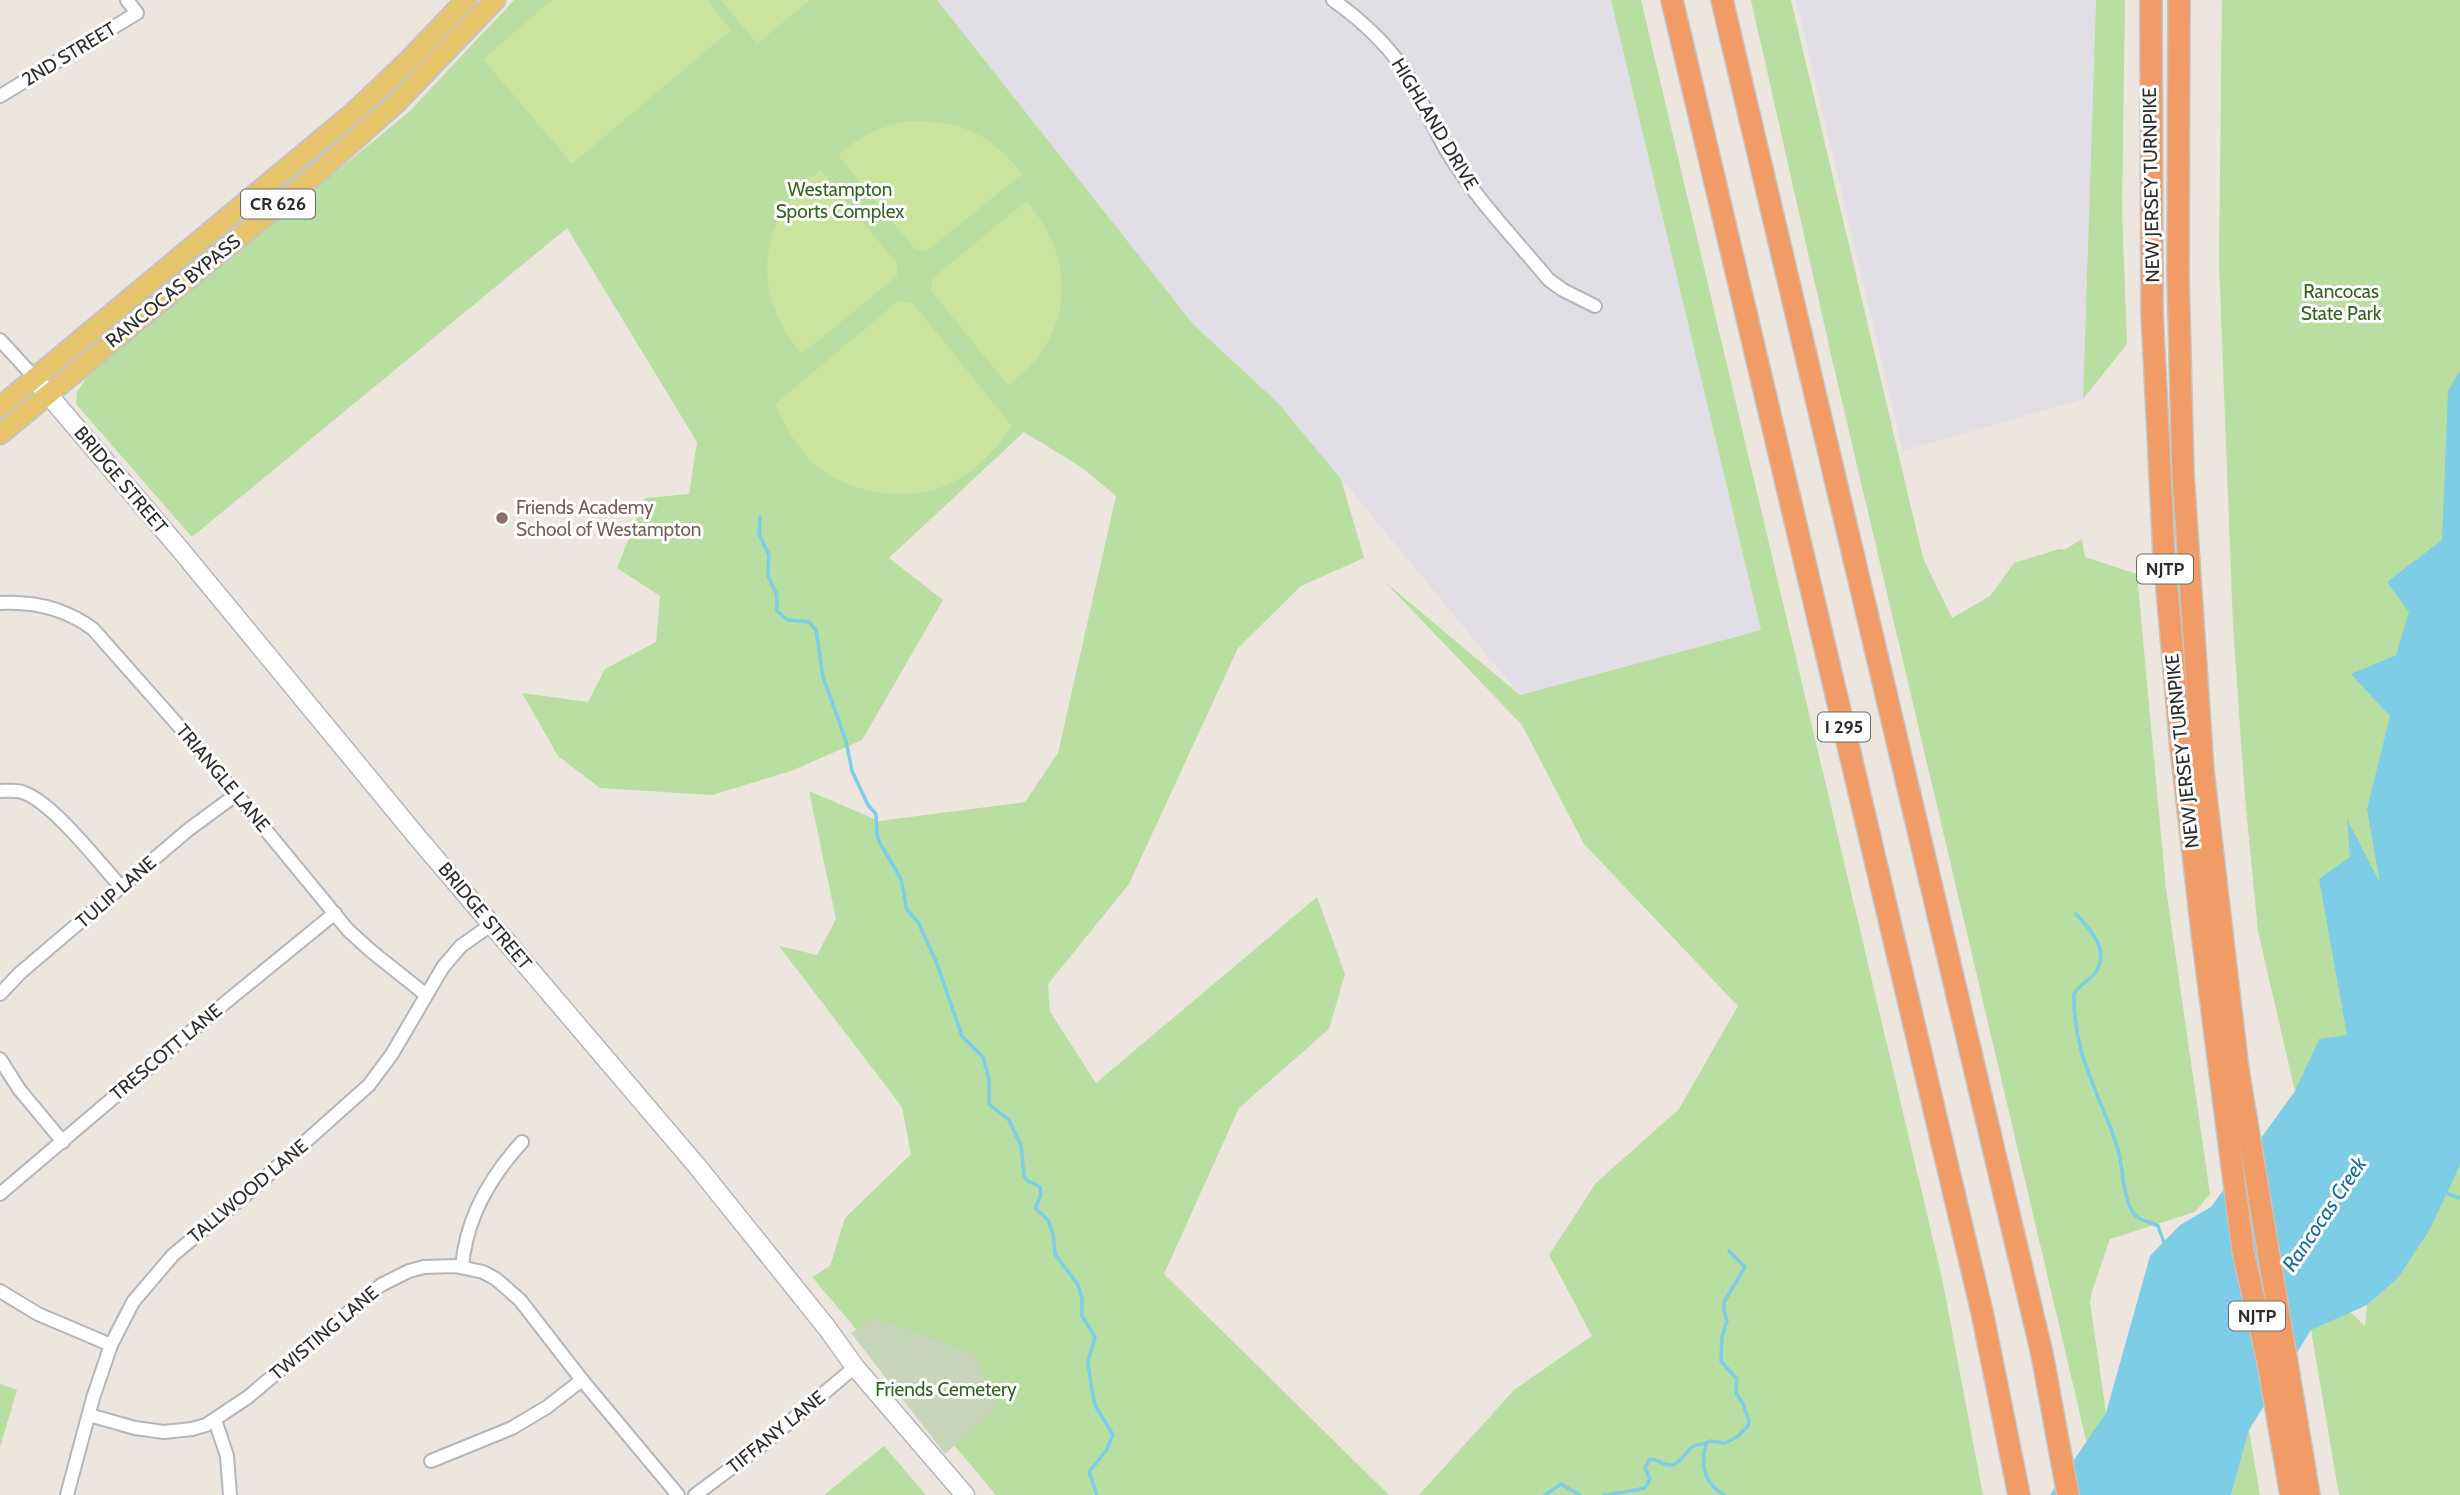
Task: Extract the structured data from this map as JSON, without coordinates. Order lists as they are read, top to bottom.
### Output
{
  "streets": {
    "highway": ["NEW JERSEY TURNPIKE", "NJTP", "I 295"],
    "main road": ["CR 626", "RANCOCAS BYPASS", "BRIDGE STREET"],
    "street": [
      "2ND STREET",
      "HIGHLAND DRIVE",
      "TRIANGLE LANE",
      "TULIP LANE",
      "TRESCOTT LANE",
      "TALLWOOD LANE",
      "TWISTING LANE",
      "TIFFANY LANE"
    ]
  },
  "crossings": [
    ["RANCOCAS BYPASS", "BRIDGE STREET"],
    ["BRIDGE STREET", "TALLWOOD LANE"],
    ["BRIDGE STREET", "TIFFANY LANE"],
    ["TRIANGLE LANE", "TULIP LANE"],
    ["TRIANGLE LANE", "TRESCOTT LANE"],
    ["TRIANGLE LANE", "TALLWOOD LANE"],
    ["TALLWOOD LANE", "TWISTING LANE"]
  ],
  "water": ["Rancocas Creek"],
  "parks": ["Westampton Sports Complex", "Rancocas State Park", "Friends Cemetery"],
  "places": ["Friends Academy School of Westampton"]
}
